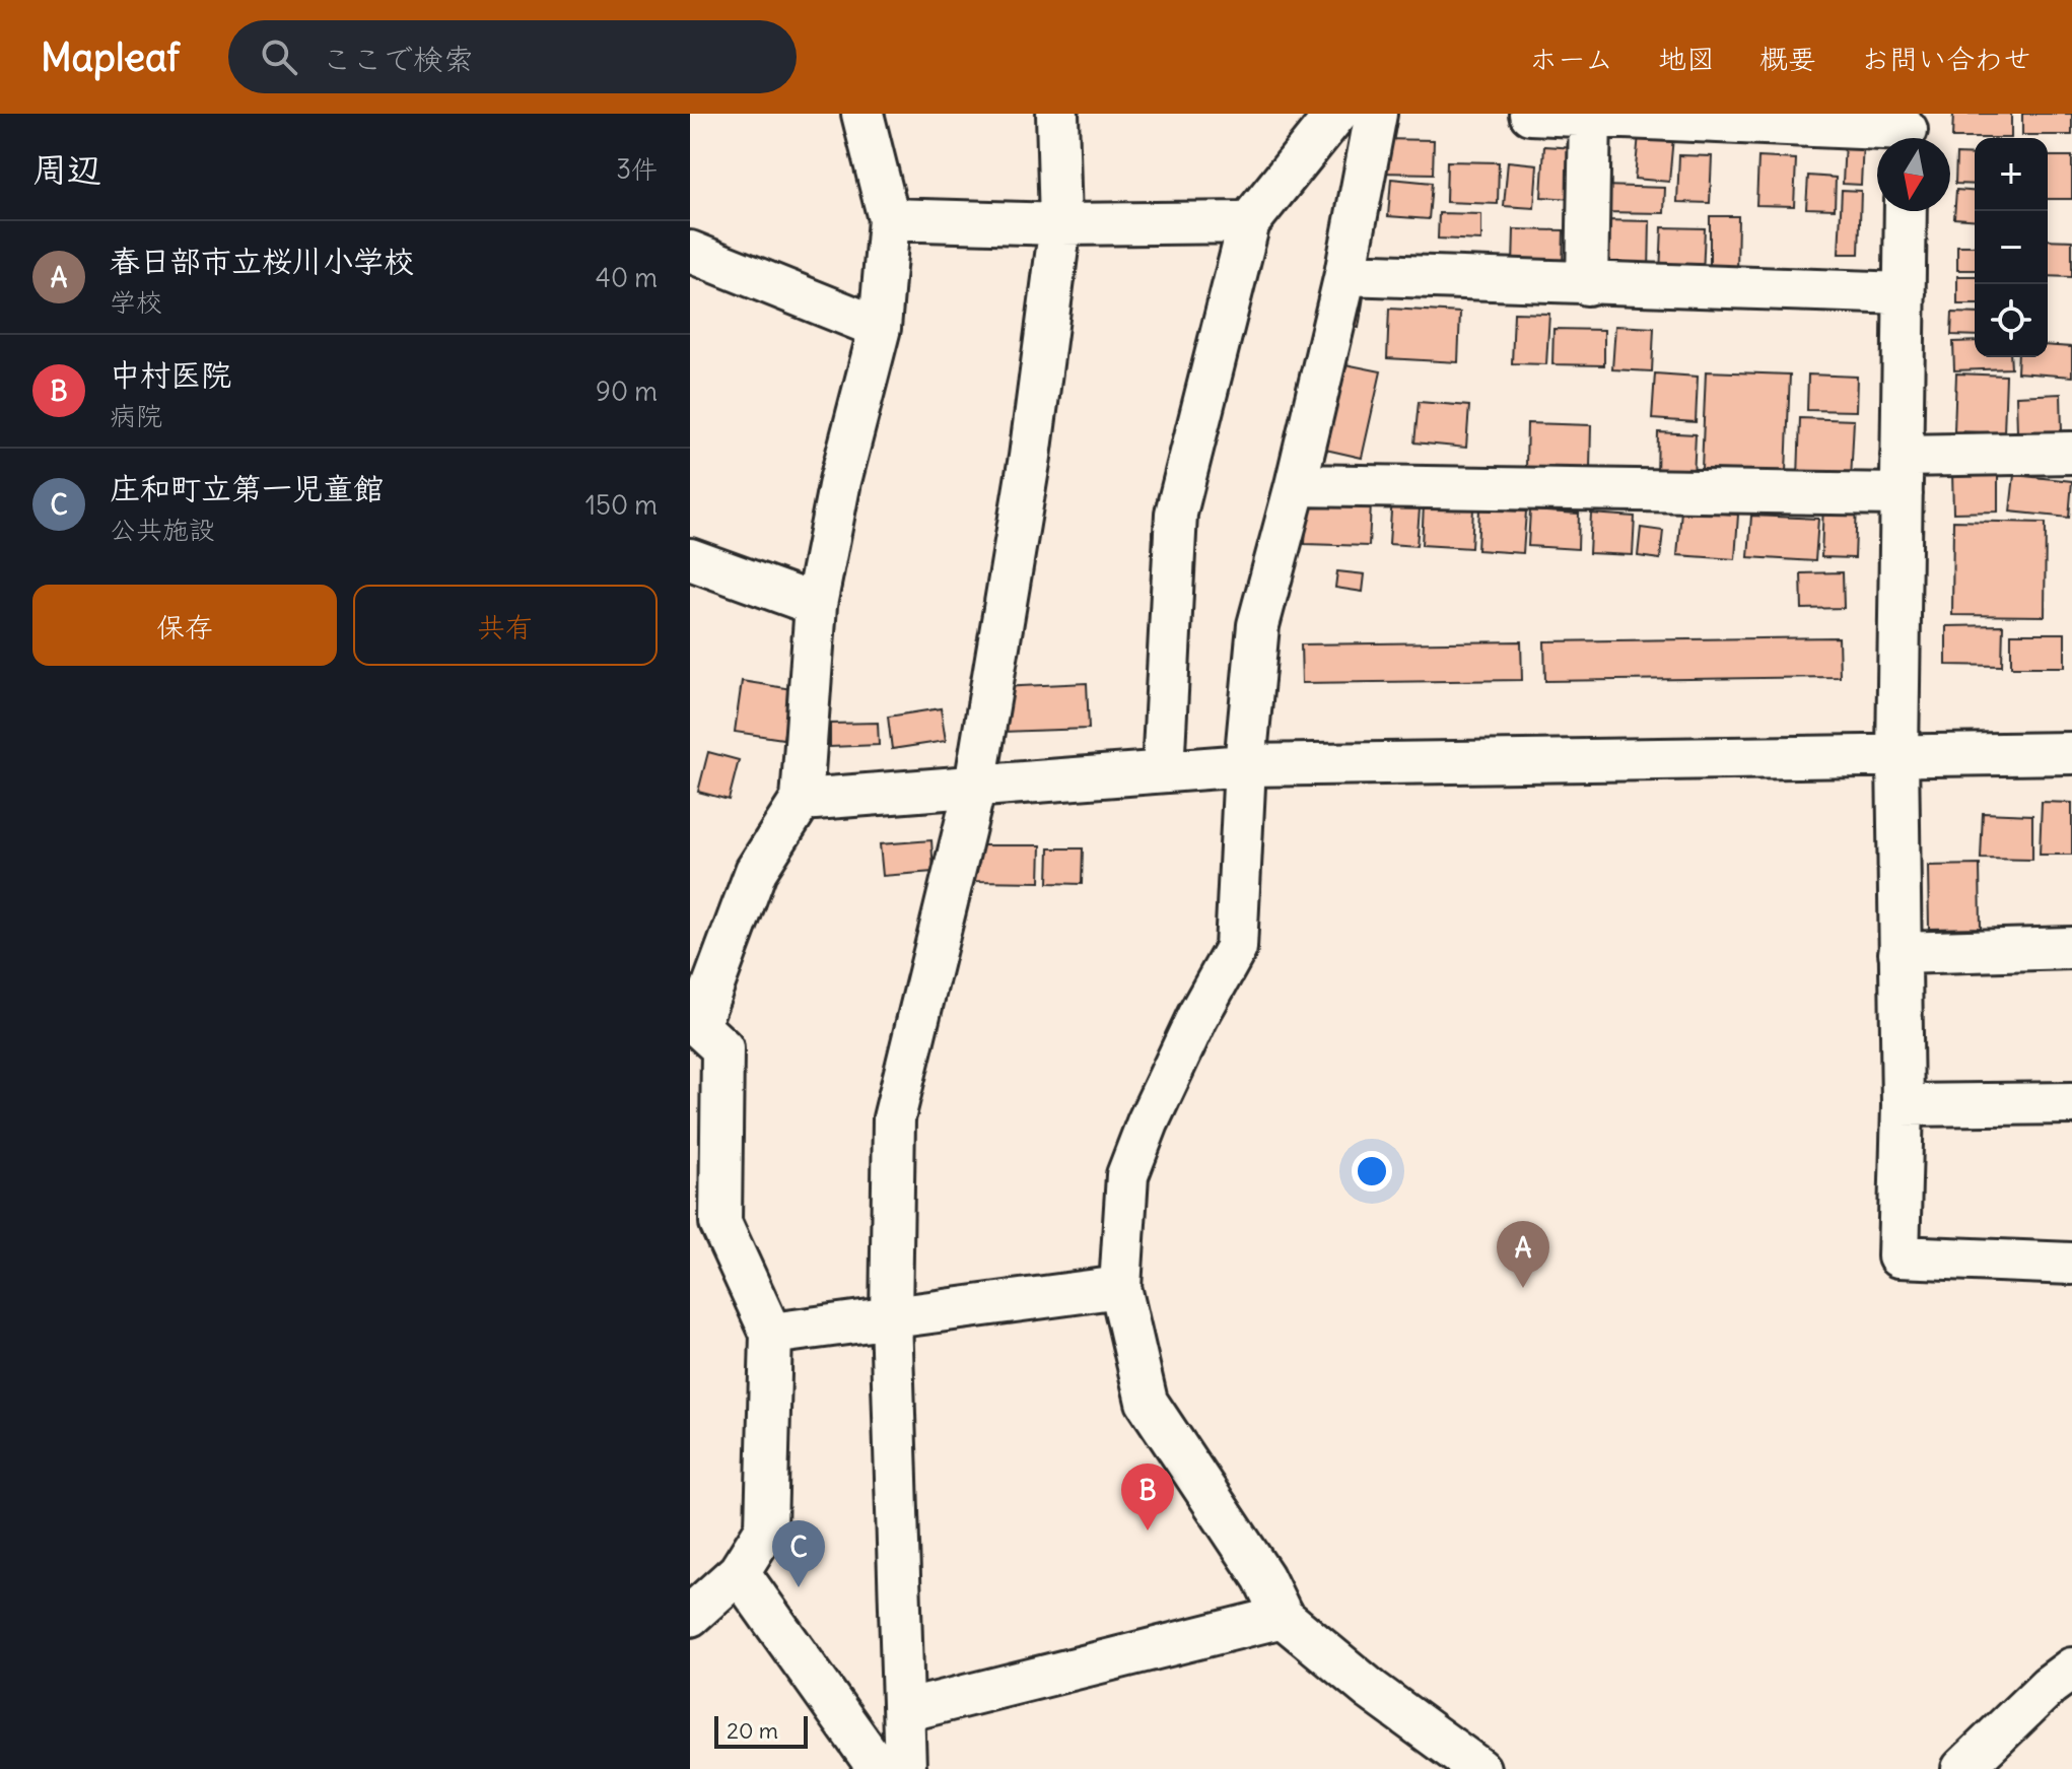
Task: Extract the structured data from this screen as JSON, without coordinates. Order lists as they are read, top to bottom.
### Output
{
  "scale_bar": "20 m",
  "north": "bottom",
  "page": {
    "header": "Mapleaf",
    "search": "ここで検索",
    "nav": [
      "ホーム",
      "地図",
      "概要",
      "お問い合わせ"
    ],
    "heading": ["周辺", "3件"],
    "map_buttons": ["+", "−"],
    "list": [
      {
        "mark": "A",
        "name": "春日部市立桜川小学校",
        "note": "学校",
        "value": "40 m"
      },
      {
        "mark": "B",
        "name": "中村医院",
        "note": "病院",
        "value": "90 m"
      },
      {
        "mark": "C",
        "name": "庄和町立第一児童館",
        "note": "公共施設",
        "value": "150 m"
      }
    ],
    "buttons": ["保存", "共有"],
    "pins": ["A", "B", "C"],
    "scale": "20 m"
  }
}
